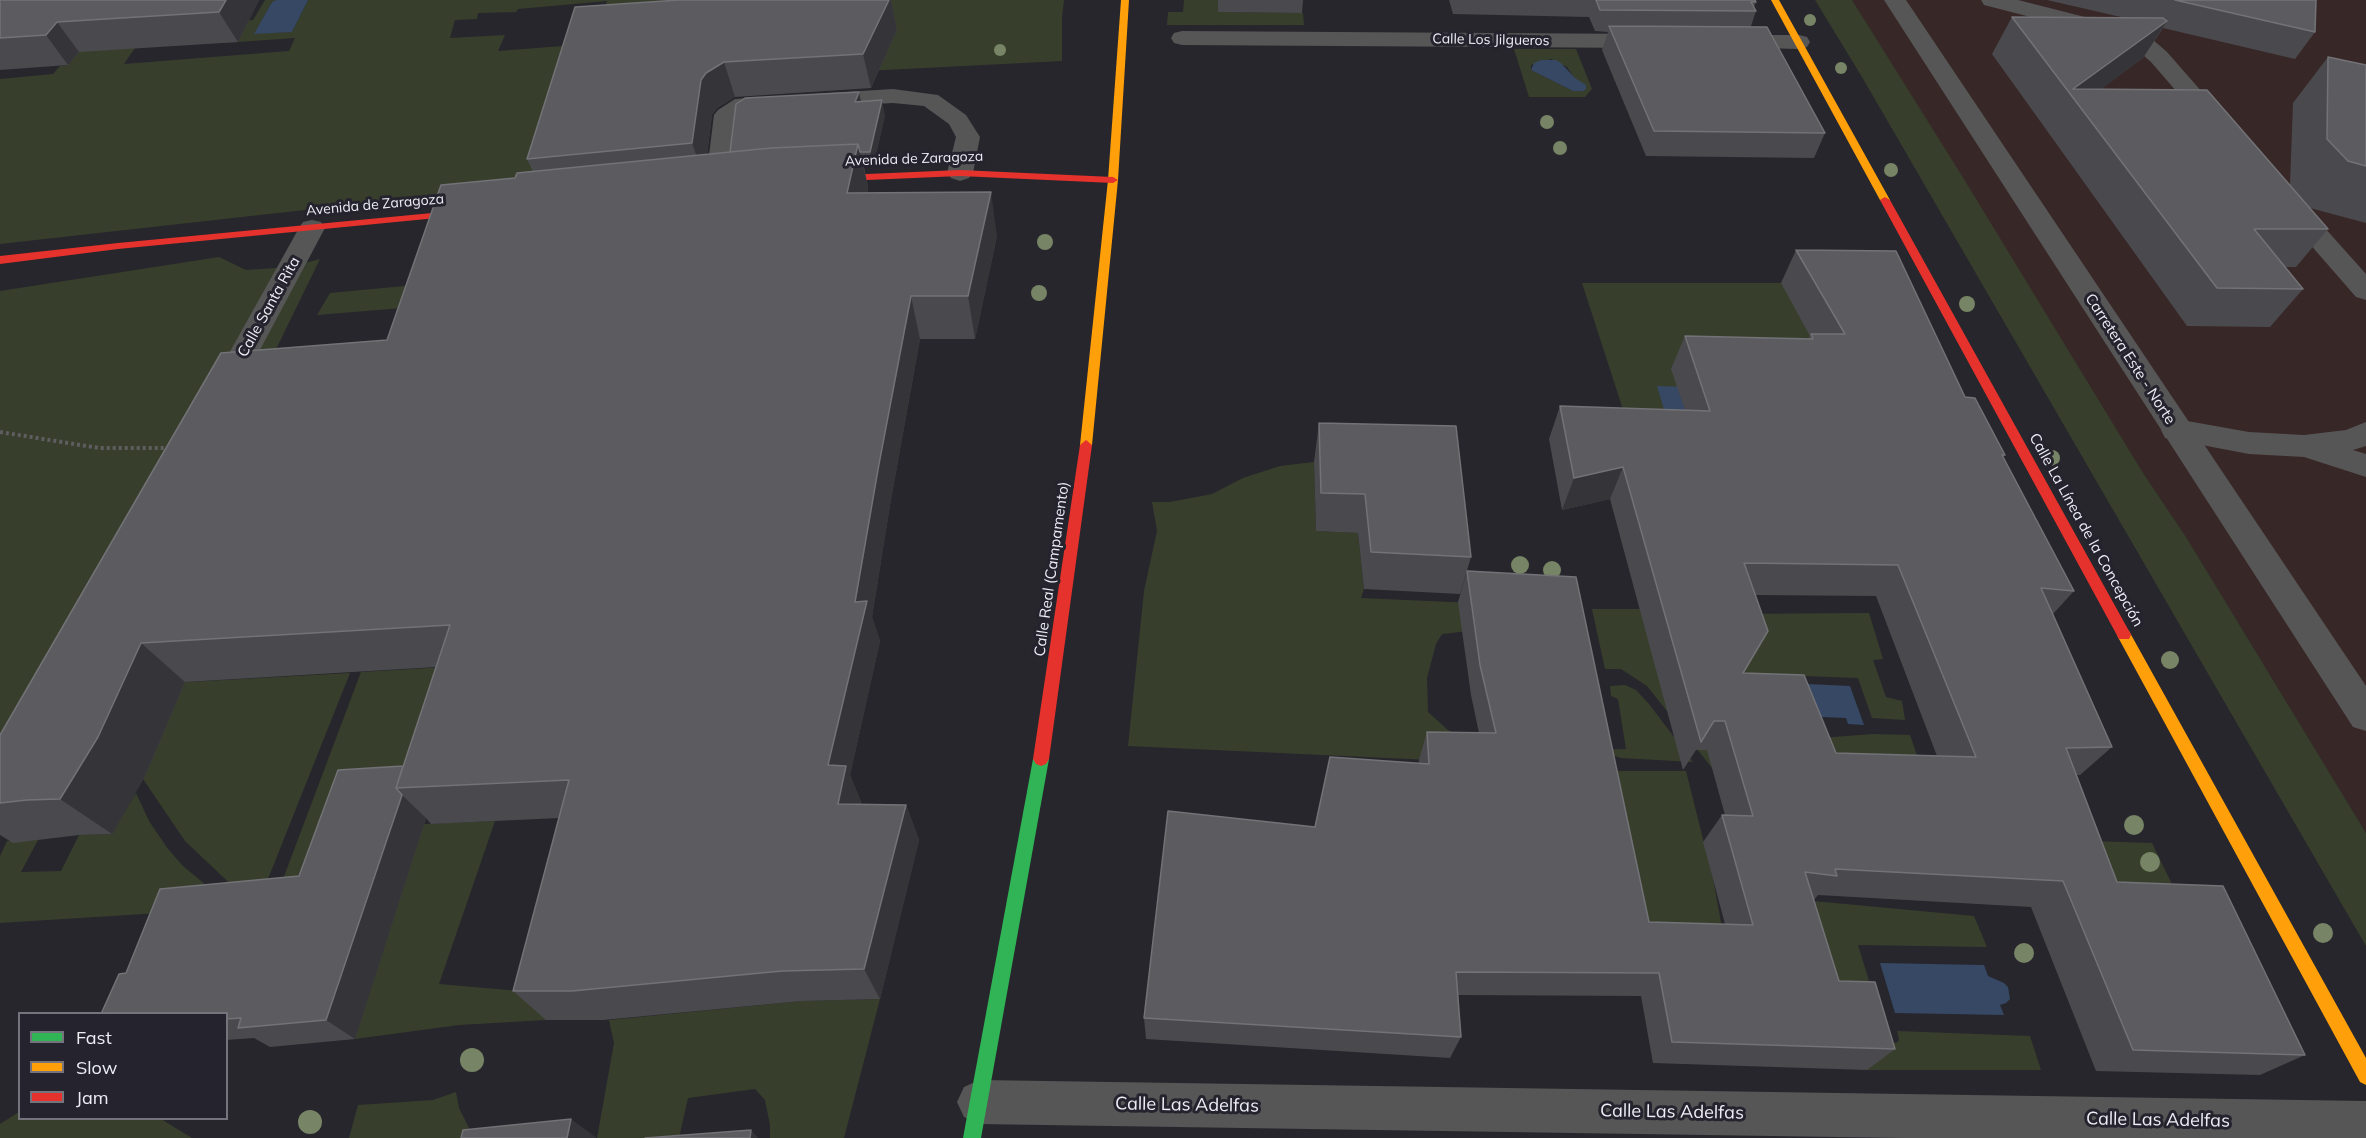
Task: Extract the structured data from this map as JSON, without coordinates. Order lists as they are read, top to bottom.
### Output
{
  "streets": {
    "main road": ["Avenida de Zaragoza", "Calle La Línea de la Concepción", "Calle Real (Campamento)"],
    "street": [
      "Calle Los Jilgueros",
      "Calle Santa Rita",
      "Carretera Este - Norte",
      "Calle Las Adelfas"
    ]
  },
  "crossings": [
    ["Avenida de Zaragoza", "Calle Santa Rita"],
    ["Avenida de Zaragoza", "Calle Real (Campamento)"],
    ["Calle Real (Campamento)", "Calle Las Adelfas"]
  ],
  "legend": ["Fast", "Slow", "Jam"]
}
